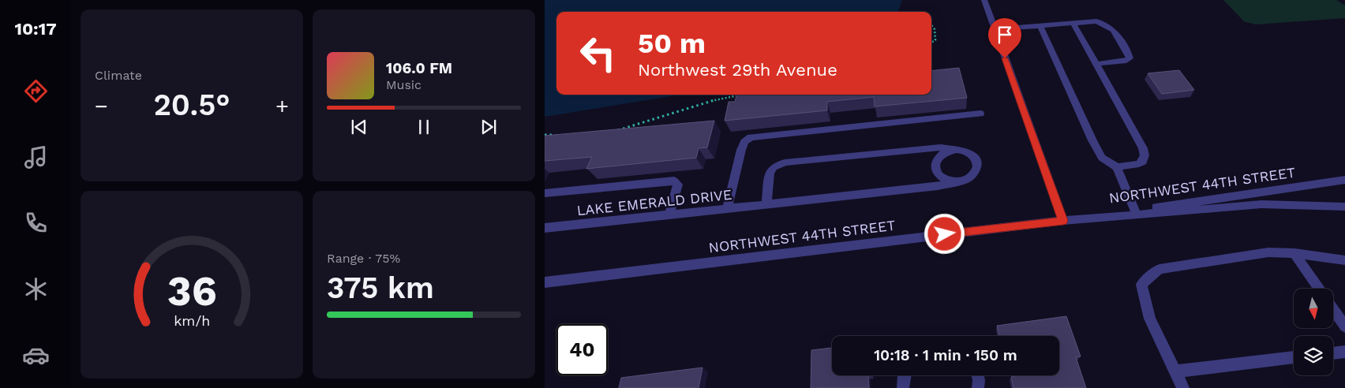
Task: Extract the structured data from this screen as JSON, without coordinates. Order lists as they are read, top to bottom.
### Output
{
  "streets": {
    "street": ["NORTHWEST 44TH STREET", "LAKE EMERALD DRIVE"]
  },
  "north": "bottom",
  "page": {
    "tabs": "10:17",
    "tile": [
      "Climate",
      ["Range · 75%", "375 km"]
    ],
    "turn": ["50 m", "Northwest 29th Avenue"],
    "song": ["106.0 FM", "Music"],
    "heat": ["−", "20.5°", "+"],
    "limit": "40",
    "trip": "10:18 · 1 min · 150 m",
    "gauge": ["36", "km/h"]
  }
}
